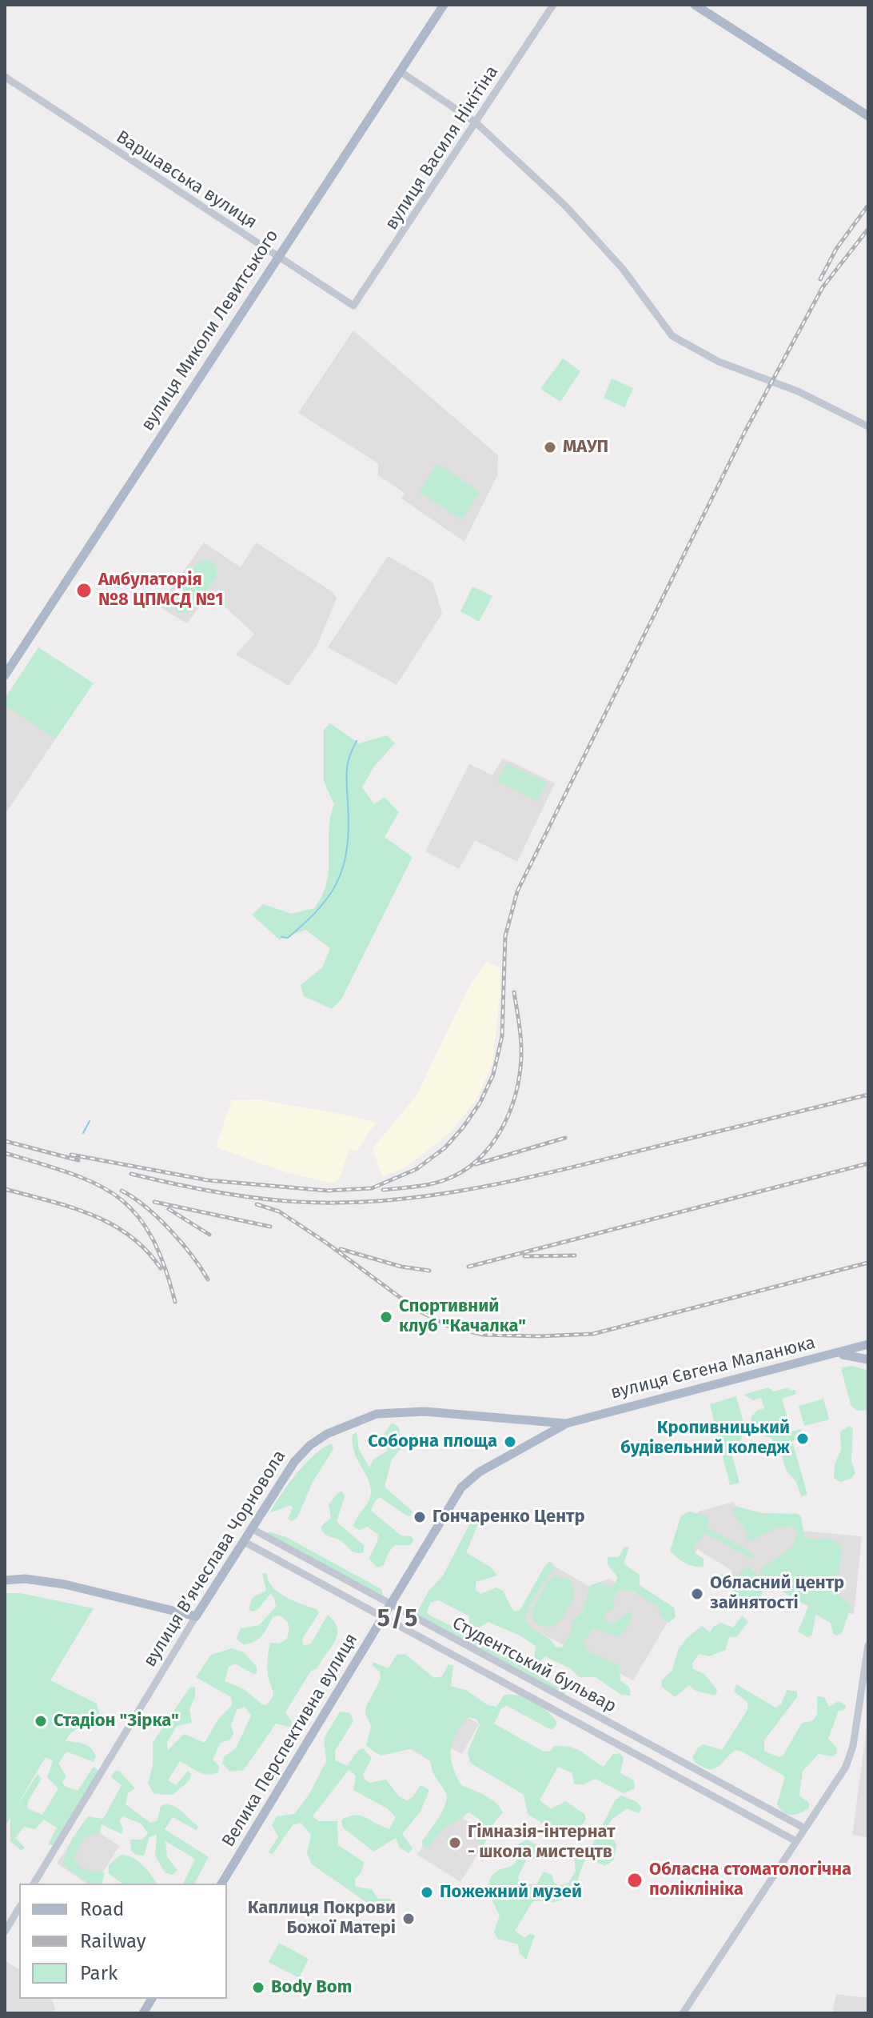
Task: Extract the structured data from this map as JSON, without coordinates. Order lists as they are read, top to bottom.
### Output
{
  "streets": {
    "main road": [
      "вулиця Миколи Левитського",
      "вулиця Євгена Маланюка",
      "вулиця Вʼячеслава Чорновола",
      "Велика Перспективна вулиця"
    ],
    "street": ["вулиця Василя Нікітіна", "Варшавська вулиця", "Студентський бульвар"]
  },
  "crossings": [
    ["вулиця Василя Нікітіна", "Варшавська вулиця"],
    ["Варшавська вулиця", "вулиця Миколи Левитського"],
    ["вулиця Євгена Маланюка", "вулиця Вʼячеслава Чорновола"],
    ["вулиця Євгена Маланюка", "Велика Перспективна вулиця"],
    ["вулиця Вʼячеслава Чорновола", "Студентський бульвар"],
    ["вулиця Вʼячеслава Чорновола", "Велика Перспективна вулиця"],
    ["Студентський бульвар", "Велика Перспективна вулиця"]
  ],
  "districts": ["5/5"],
  "places": [
    "МАУП",
    "Амбулаторія №8 ЦПМСД №1",
    "Спортивний клуб \"Качалка\"",
    "Кропивницький будівельний коледж",
    "Соборна площа",
    "Гончаренко Центр",
    "Обласний центр зайнятості",
    "Стадіон \"Зірка\"",
    "Гімназія-інтернат - школа мистецтв",
    "Обласна стоматологічна поліклініка",
    "Пожежний музей",
    "Каплиця Покрови Божої Матері",
    "Body Bom"
  ],
  "legend": ["Road", "Railway", "Park"]
}
